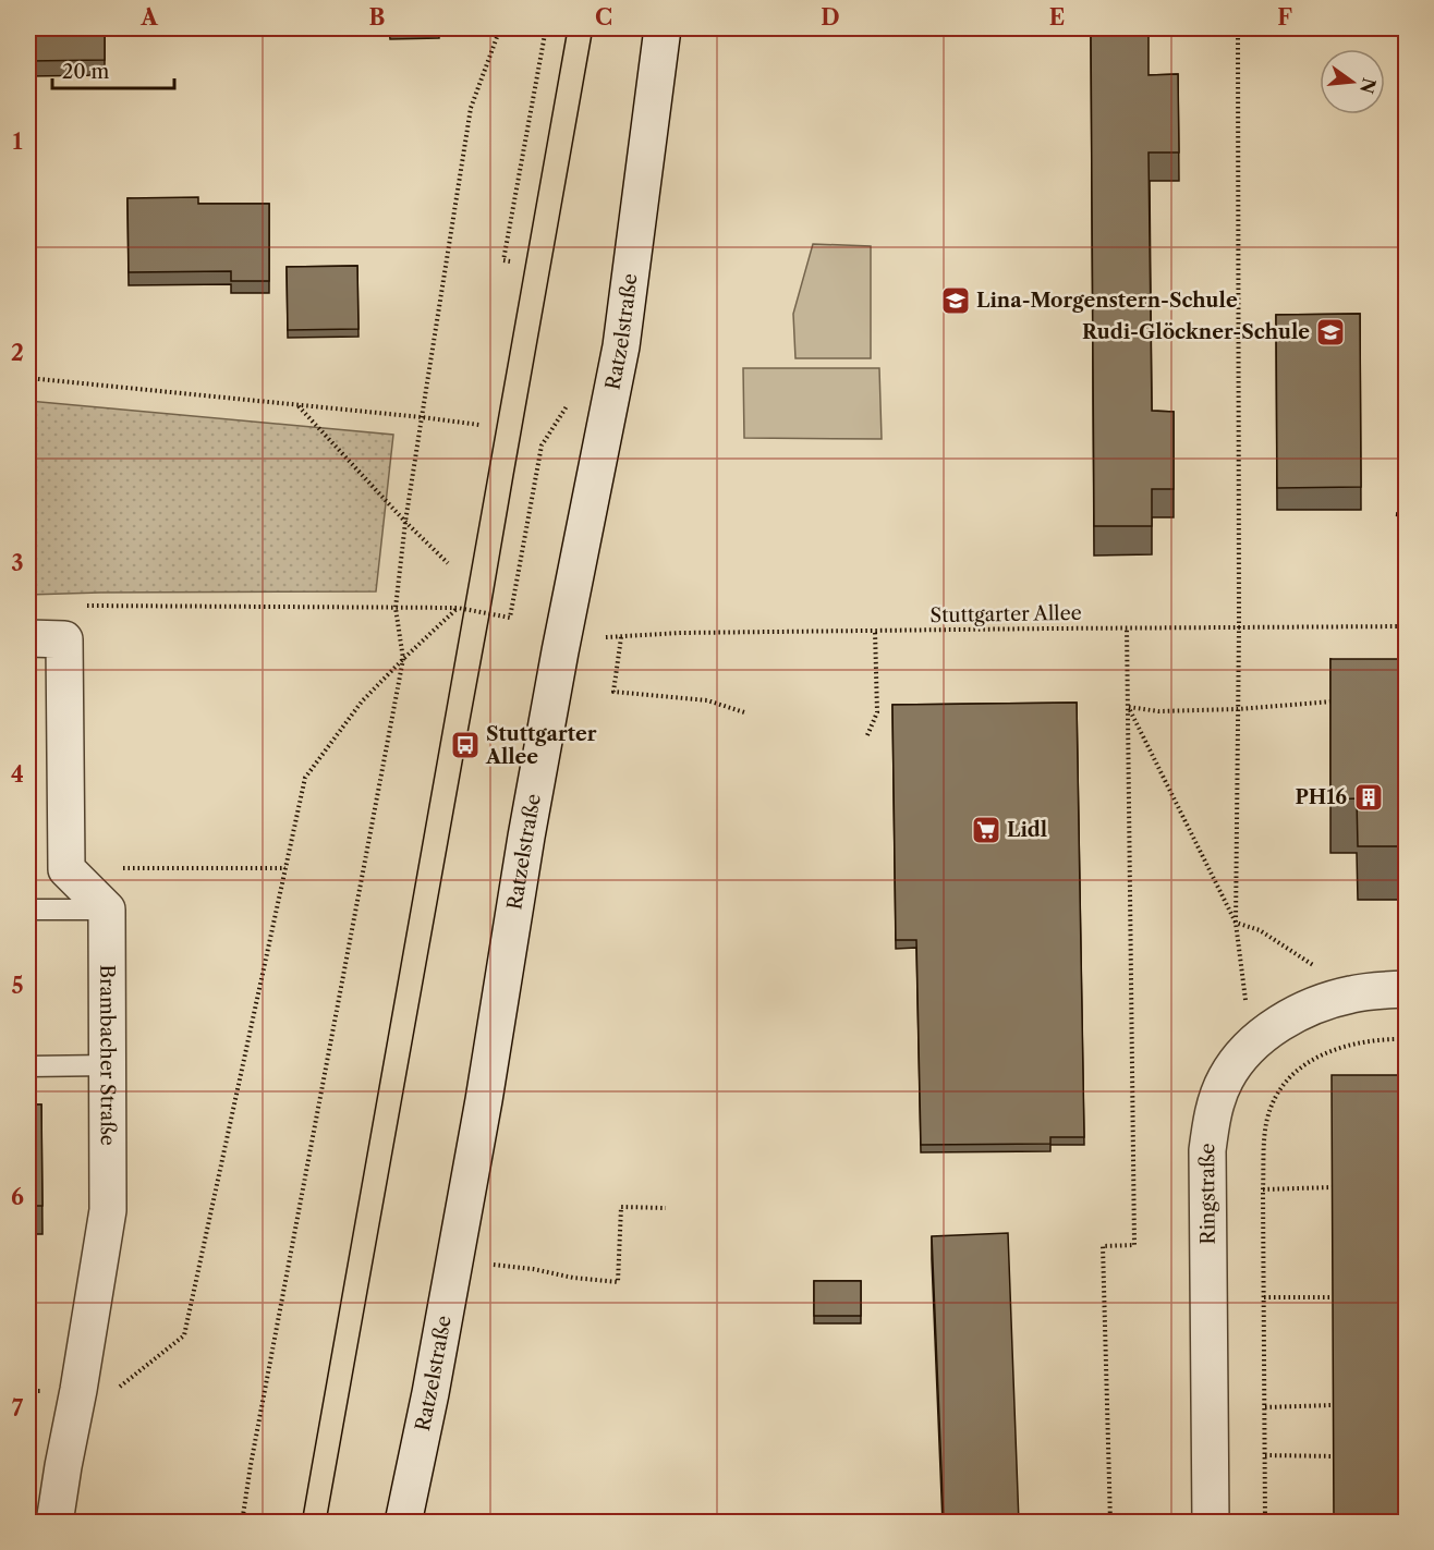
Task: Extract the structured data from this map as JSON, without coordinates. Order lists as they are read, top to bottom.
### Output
{
  "streets": {
    "street": ["Ratzelstraße", "Brambacher Straße", "Ringstraße"],
    "path": ["Stuttgarter Allee"]
  },
  "places": {
    "school or university": ["Lina-Morgenstern-Schule", "Rudi-Glöckner-Schule"],
    "bus stop": ["Stuttgarter Allee"],
    "building": ["PH16"],
    "supermarket": ["Lidl"]
  },
  "scale_bar": "20 m",
  "north": "right",
  "grid": {
    "columns": [
      "A",
      "B",
      "C",
      "D",
      "E",
      "F"
    ],
    "rows": [
      "1",
      "2",
      "3",
      "4",
      "5",
      "6",
      "7"
    ]
  }
}
